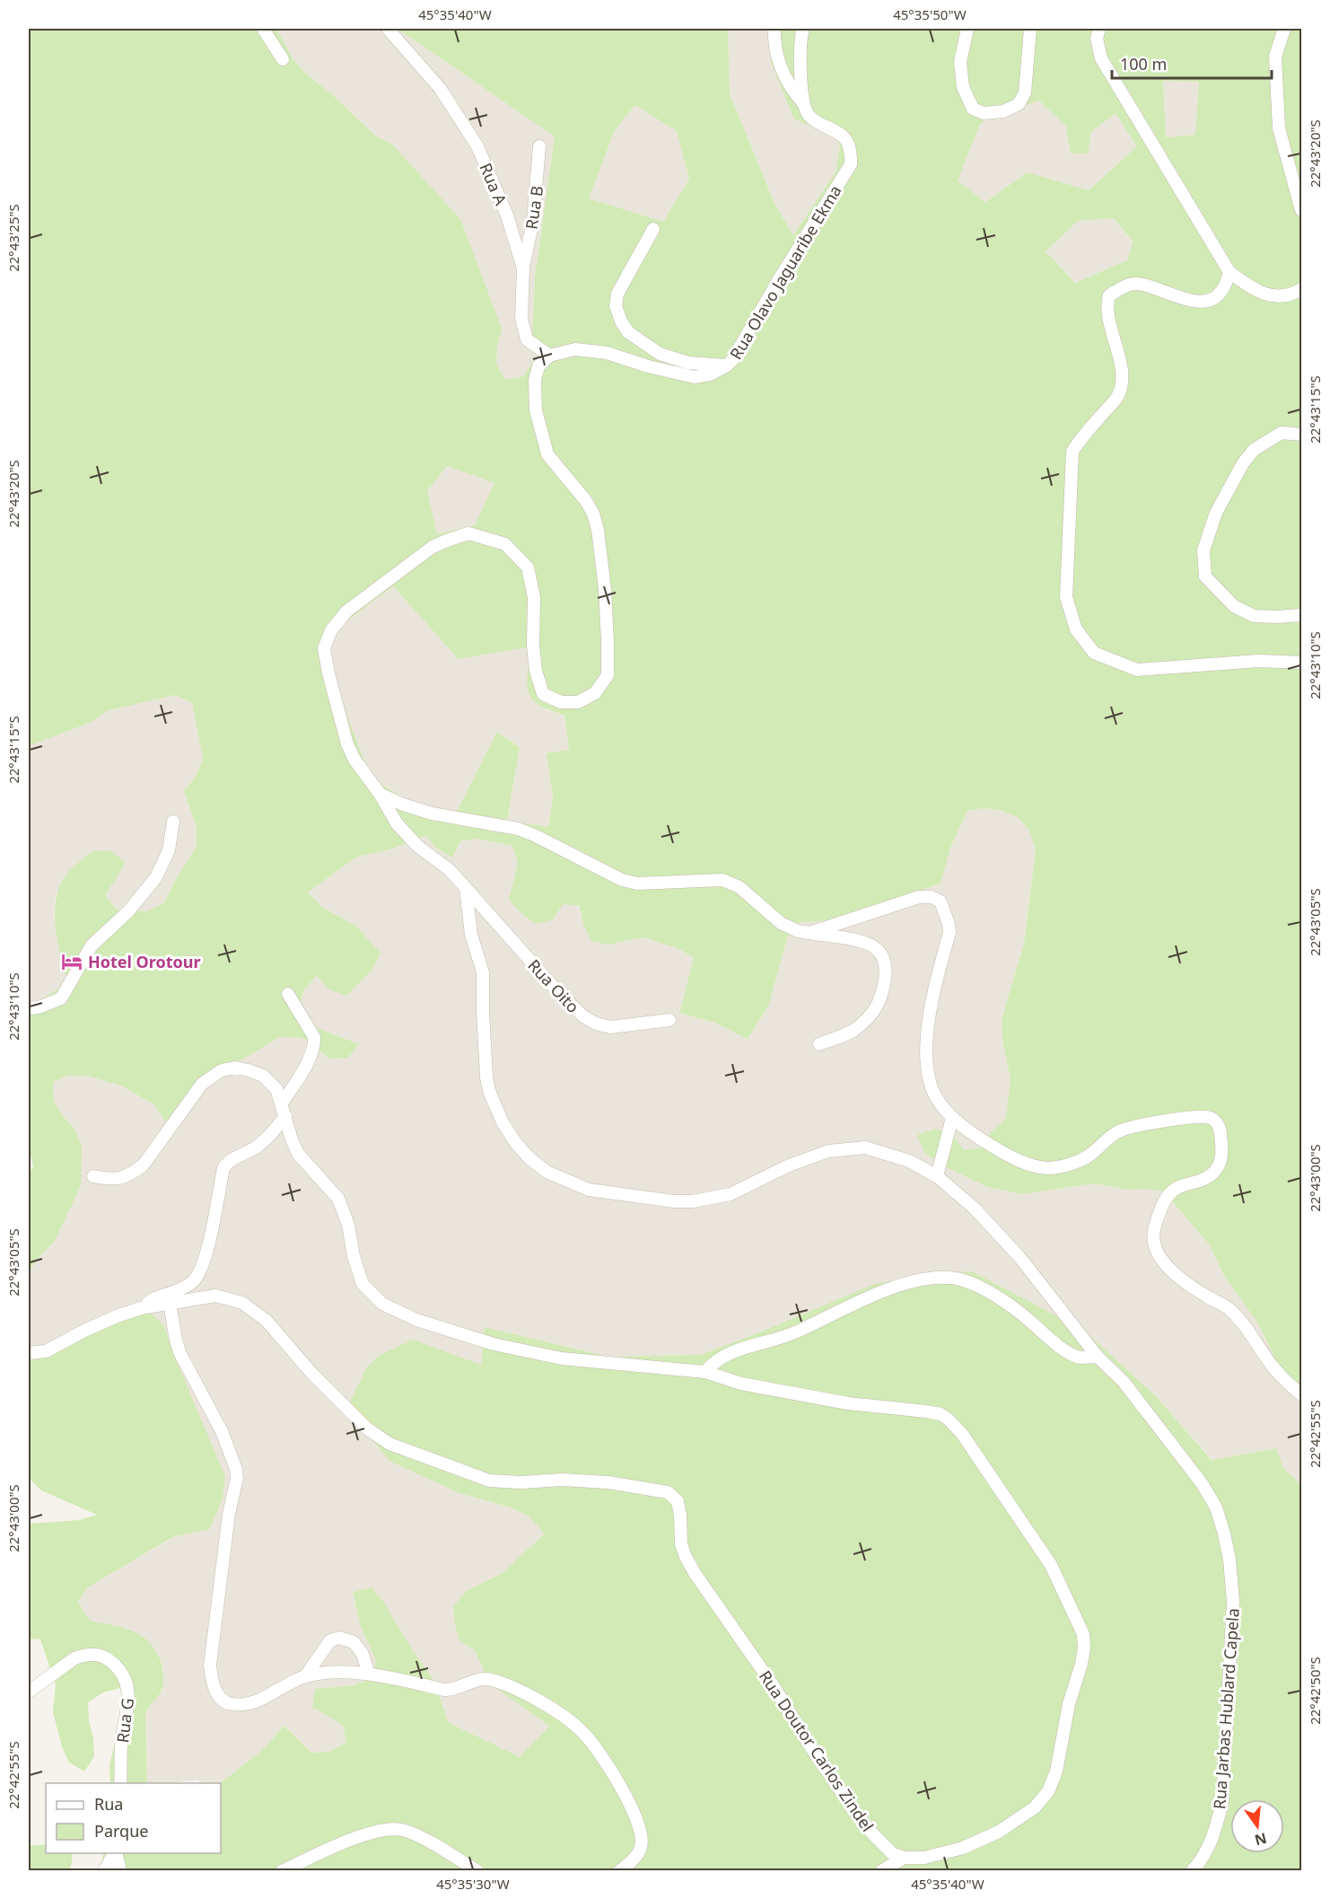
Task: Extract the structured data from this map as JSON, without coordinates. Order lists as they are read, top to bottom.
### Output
{
  "streets": {
    "street": [
      "Rua A",
      "Rua B",
      "Rua Olavo Jaguaribe Ekma",
      "Rua Oito",
      "Rua Jarbas Hublard Capela",
      "Rua G",
      "Rua Doutor Carlos Zindel"
    ]
  },
  "crossings": [
    ["Rua A", "Rua B"],
    ["Rua A", "Rua Olavo Jaguaribe Ekma"],
    ["Rua Oito", "Rua Jarbas Hublard Capela"]
  ],
  "places": {
    "hotel": ["Hotel Orotour"]
  },
  "legend": ["Rua", "Parque"],
  "scale_bar": "100 m",
  "north": "bottom",
  "coordinates": [
    "45°35'40\"W",
    "45°35'50\"W",
    "22°43'20\"S",
    "22°43'25\"S",
    "22°43'15\"S",
    "22°43'10\"S",
    "22°43'05\"S",
    "22°43'00\"S",
    "22°42'55\"S",
    "22°42'50\"S",
    "45°35'30\"W"
  ]
}
